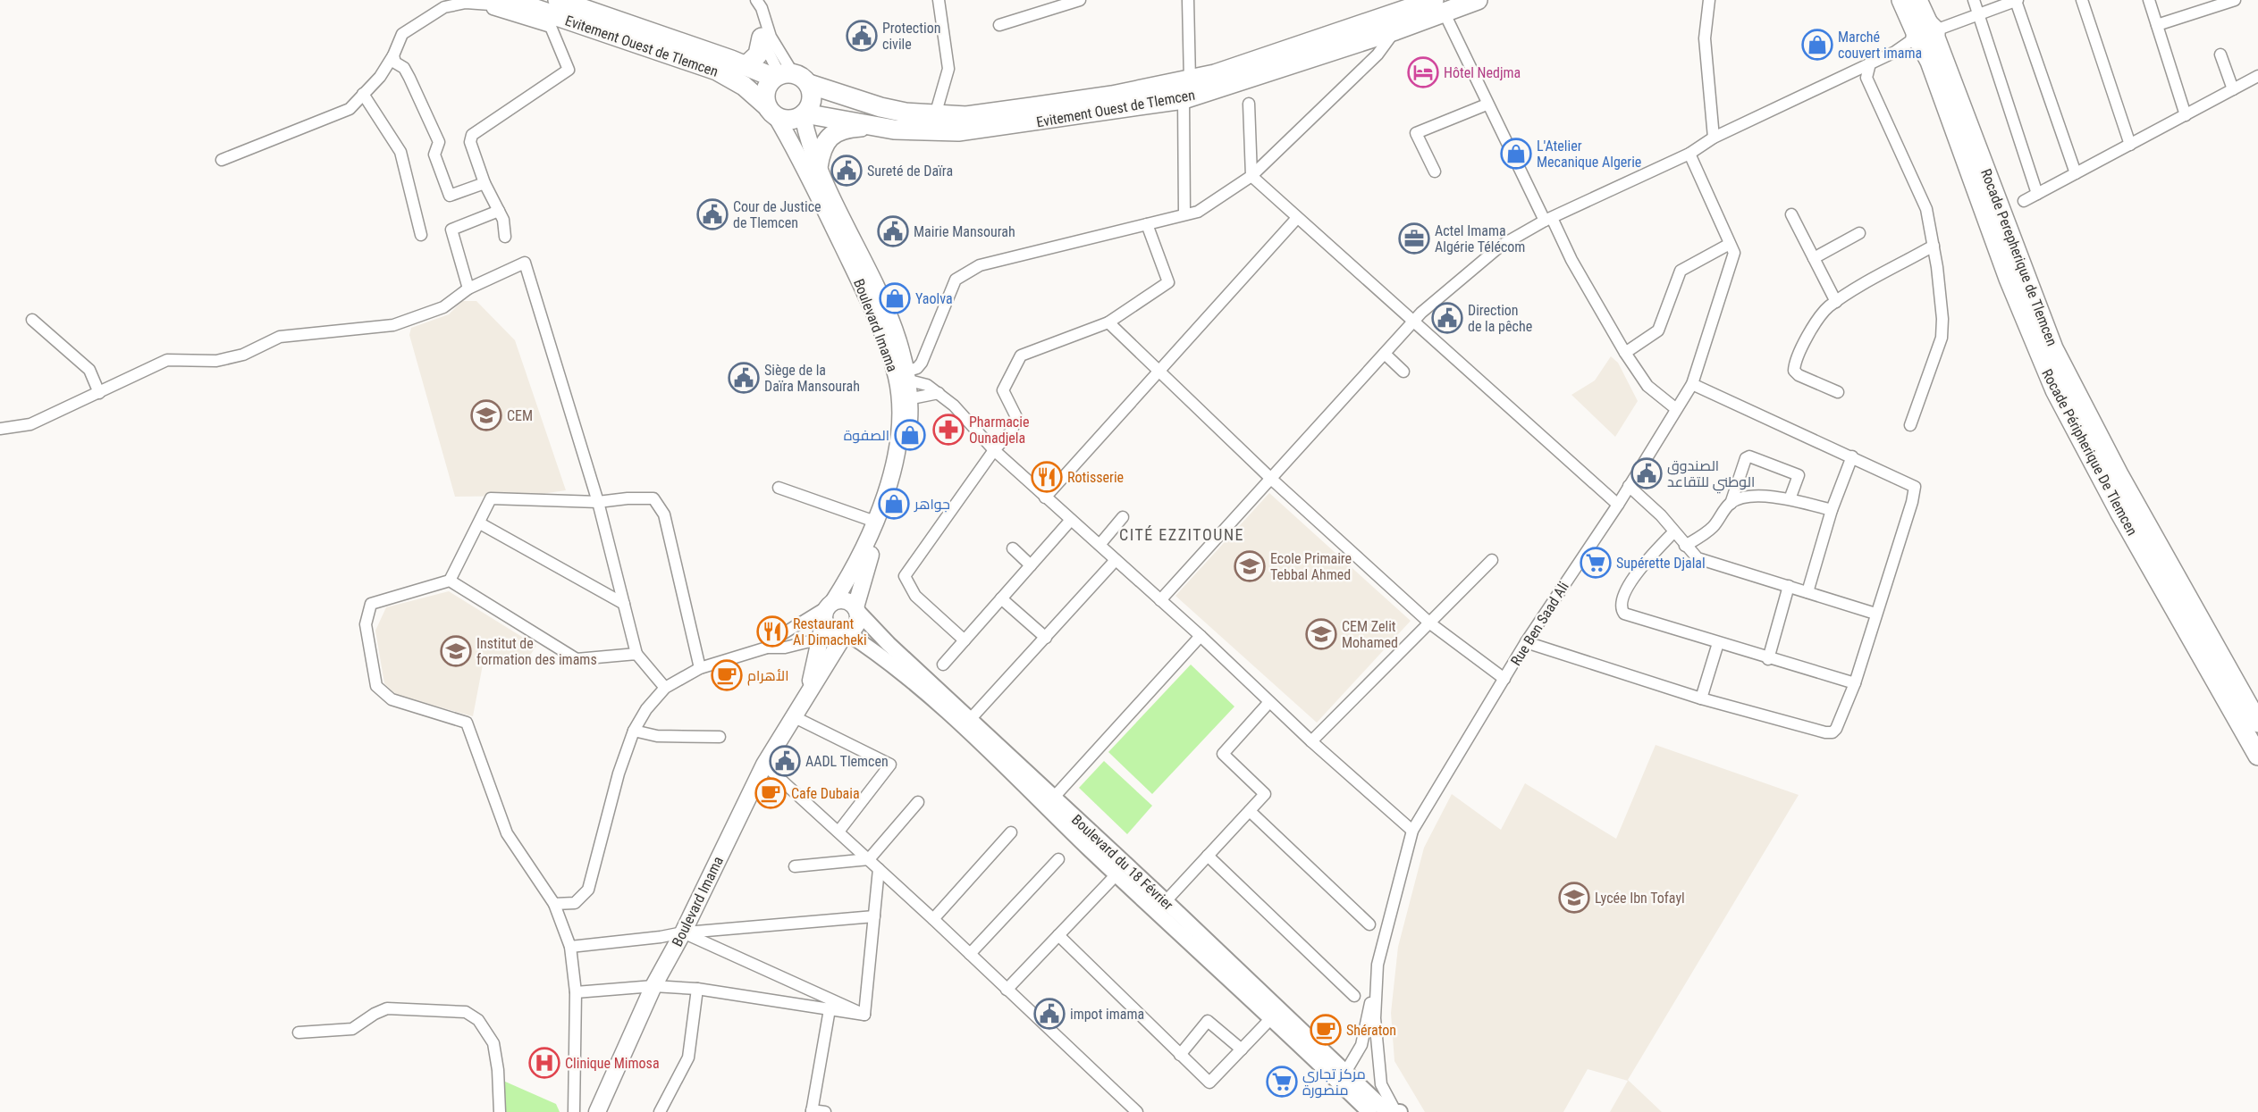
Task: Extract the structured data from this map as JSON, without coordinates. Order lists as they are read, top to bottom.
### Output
{
  "streets": {
    "highway": ["Evitement Ouest de Tlemcen", "Rocade Perepherique de Tlemcen", "Rocade Péripherique De Tlemcen"],
    "main road": ["Boulevard Imama", "Boulevard du 18 Février"],
    "street": ["Rue Ben Saad Ali"]
  },
  "crossings": [
    ["Evitement Ouest de Tlemcen", "Boulevard Imama"],
    ["Rocade Perepherique de Tlemcen", "Rocade Péripherique De Tlemcen"],
    ["Boulevard Imama", "Boulevard du 18 Février"],
    ["Rue Ben Saad Ali", "Boulevard du 18 Février"]
  ],
  "districts": ["CITÉ EZZITOUNE"],
  "places": {
    "public building": [
      "Protection civile",
      "Sureté de Daïra",
      "Cour de Justice de Tlemcen",
      "Mairie Mansourah",
      "Direction de la pêche",
      "Siège de la Daïra Mansourah",
      "الصندوق الوطني للتقاعد",
      "AADL Tlemcen",
      "impot imama"
    ],
    "shop": [
      "Marché couvert imama",
      "L'Atelier Mecanique Algerie",
      "Yaolva",
      "الصفوة",
      "جواهر"
    ],
    "hotel": ["Hôtel Nedjma"],
    "office": ["Actel Imama Algérie Télécom"],
    "school or university": [
      "CEM",
      "Ecole Primaire Tebbal Ahmed",
      "CEM Zelit Mohamed",
      "Institut de formation des imams",
      "Lycée Ibn Tofayl"
    ],
    "pharmacy": ["Pharmacie Ounadjela"],
    "restaurant": ["Rotisserie", "Restaurant Al Dimacheki"],
    "supermarket": ["Supérette Djalal", "مركز تجاري منصورة"],
    "cafe": ["الأهرام", "Cafe Dubaia", "Shératon"],
    "hospital": ["Clinique Mimosa"]
  }
}
